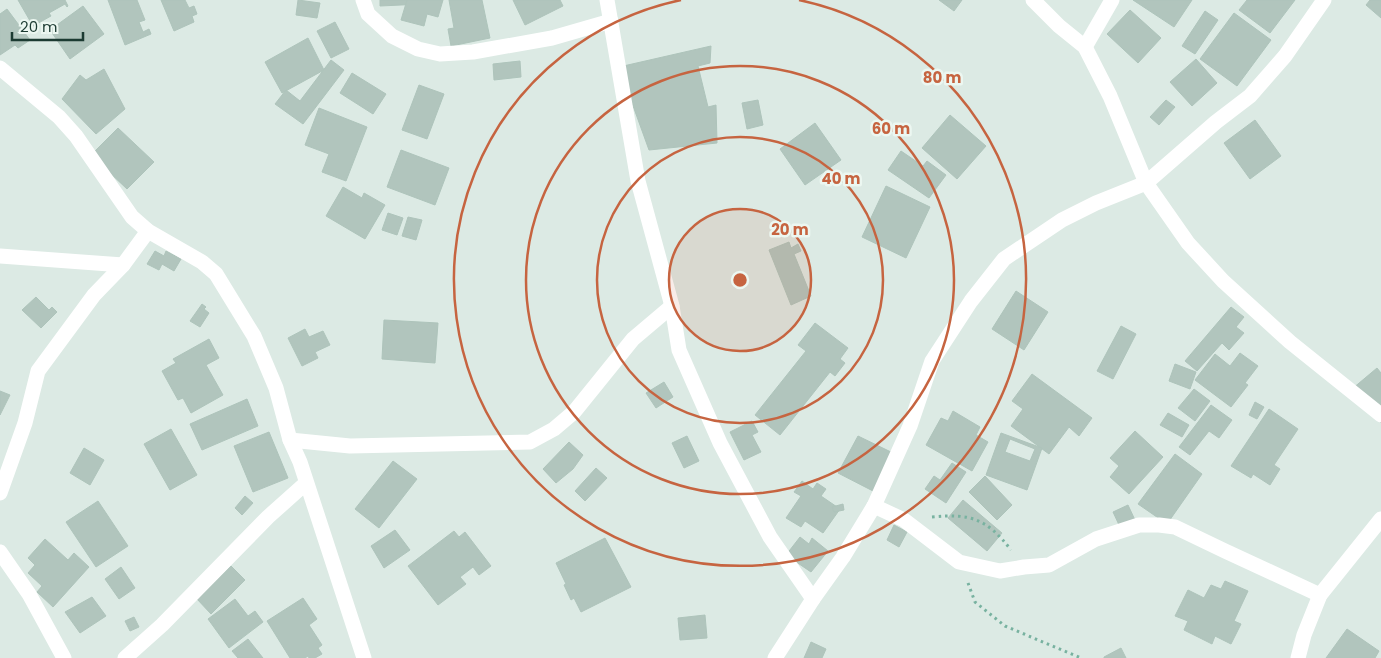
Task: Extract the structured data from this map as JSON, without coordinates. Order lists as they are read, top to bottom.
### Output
{
  "scale_bar": "20 m",
  "rings": [
    "80 m",
    "60 m",
    "40 m",
    "20 m"
  ]
}
